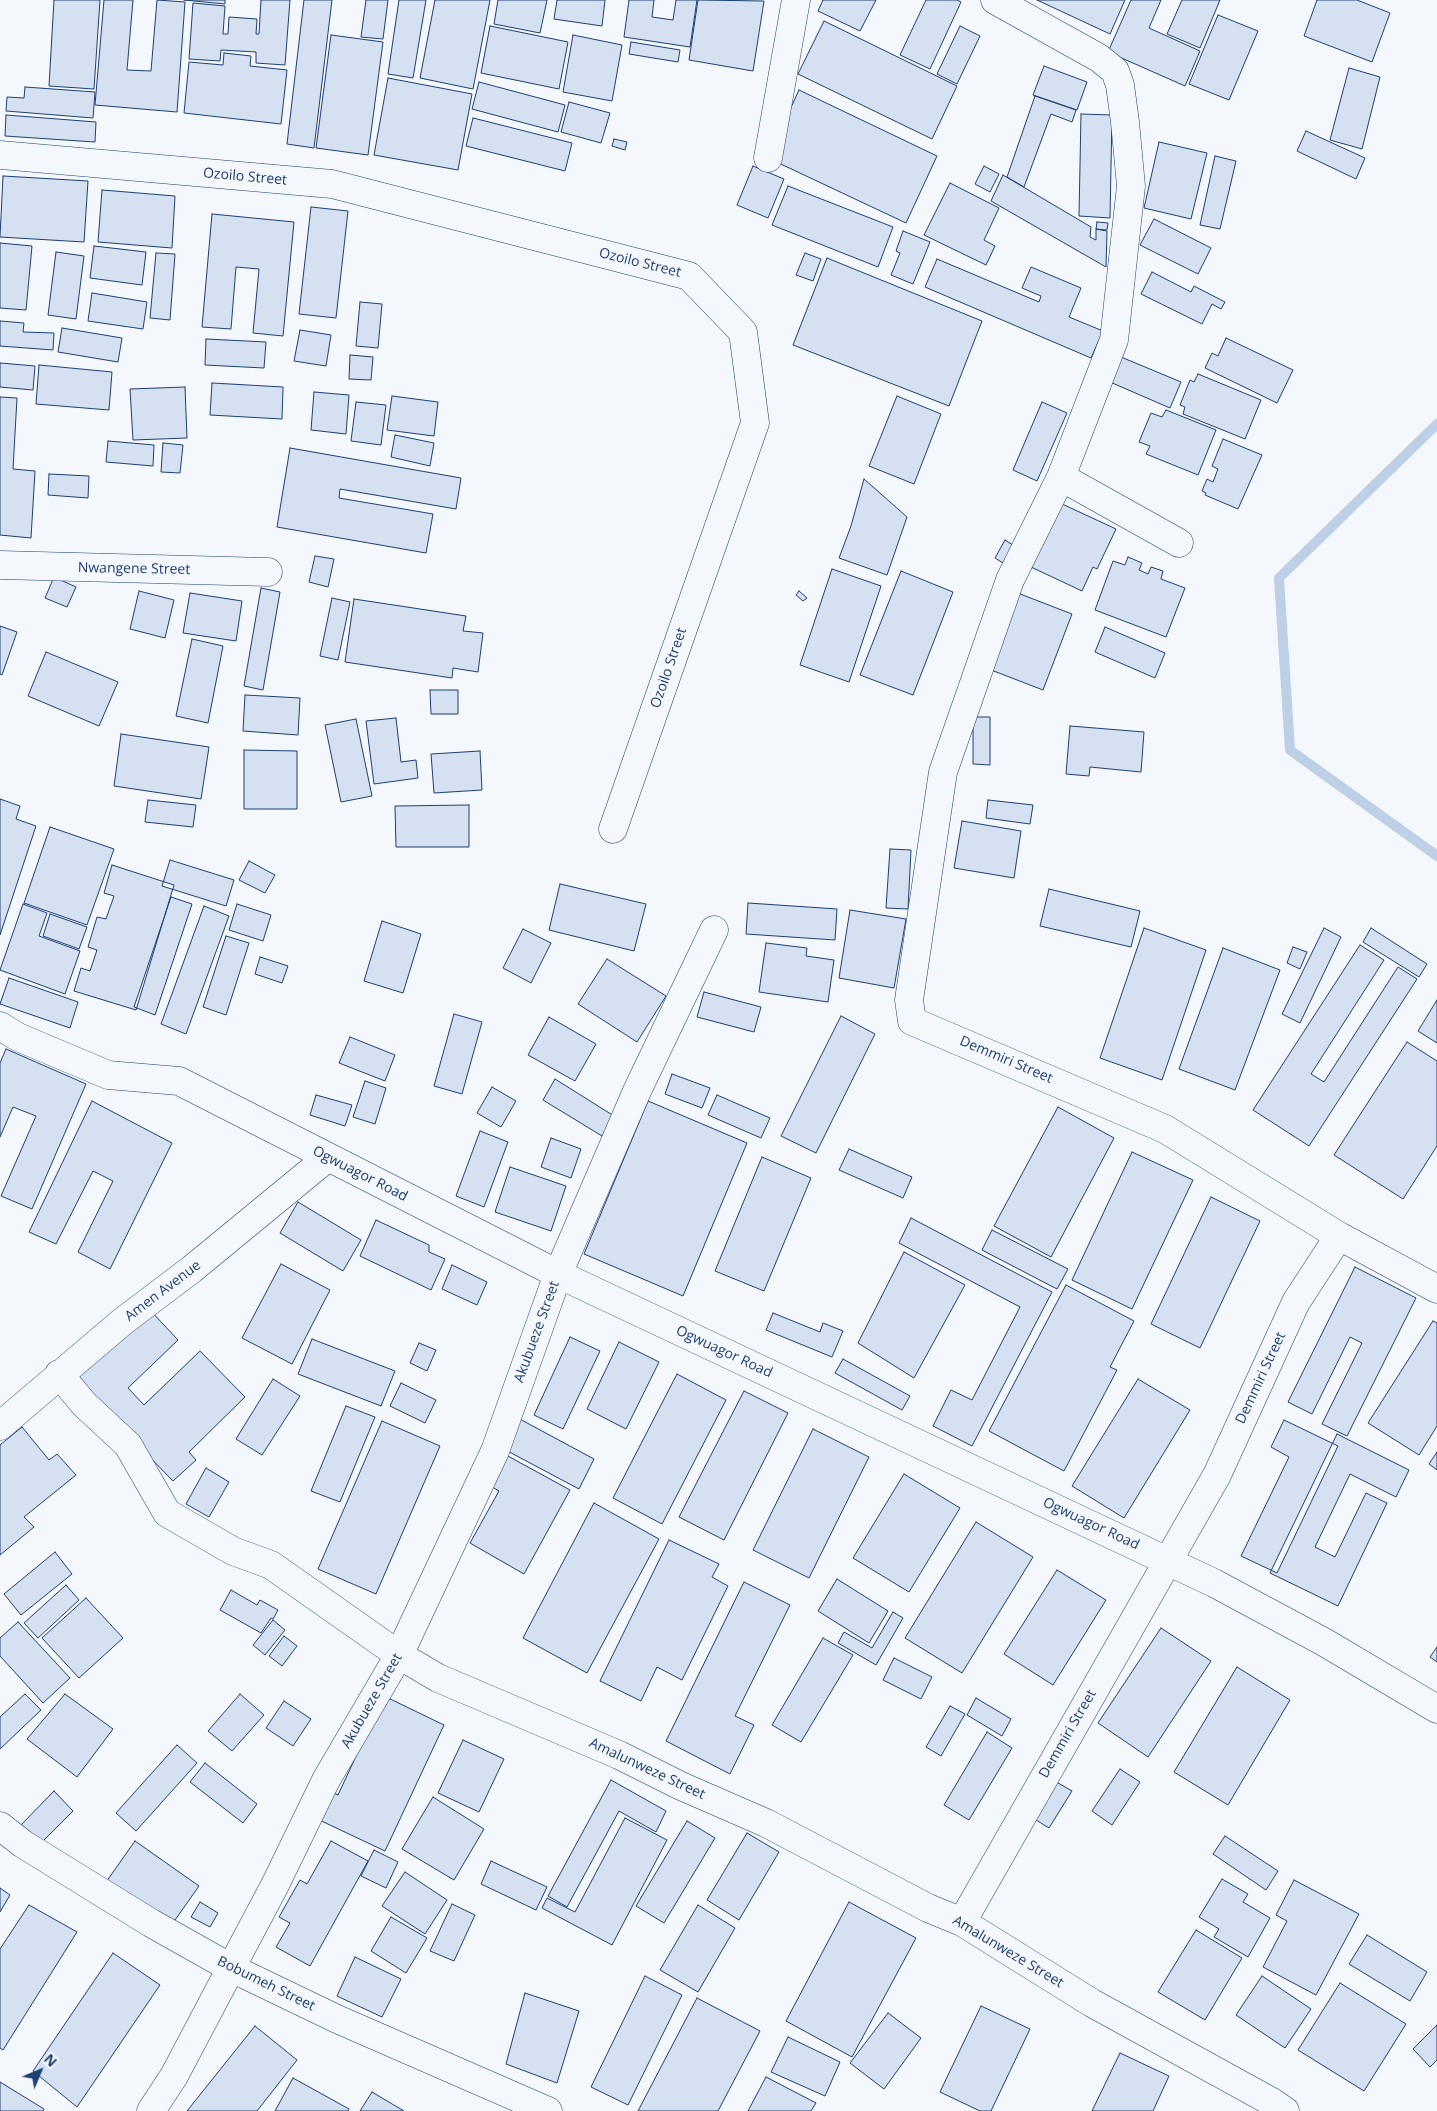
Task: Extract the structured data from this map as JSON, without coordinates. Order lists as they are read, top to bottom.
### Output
{
  "streets": {
    "street": [
      "Ozoilo Street",
      "Nwangene Street",
      "Demmiri Street",
      "Ogwuagor Road",
      "Amen Avenue",
      "Akubueze Street",
      "Amalunweze Street",
      "Bobumeh Street"
    ]
  },
  "crossings": [
    ["Demmiri Street", "Ogwuagor Road"],
    ["Demmiri Street", "Amalunweze Street"],
    ["Ogwuagor Road", "Amen Avenue"],
    ["Ogwuagor Road", "Akubueze Street"],
    ["Amen Avenue", "Amalunweze Street"],
    ["Akubueze Street", "Amalunweze Street"],
    ["Akubueze Street", "Bobumeh Street"]
  ],
  "north": "top right"
}
